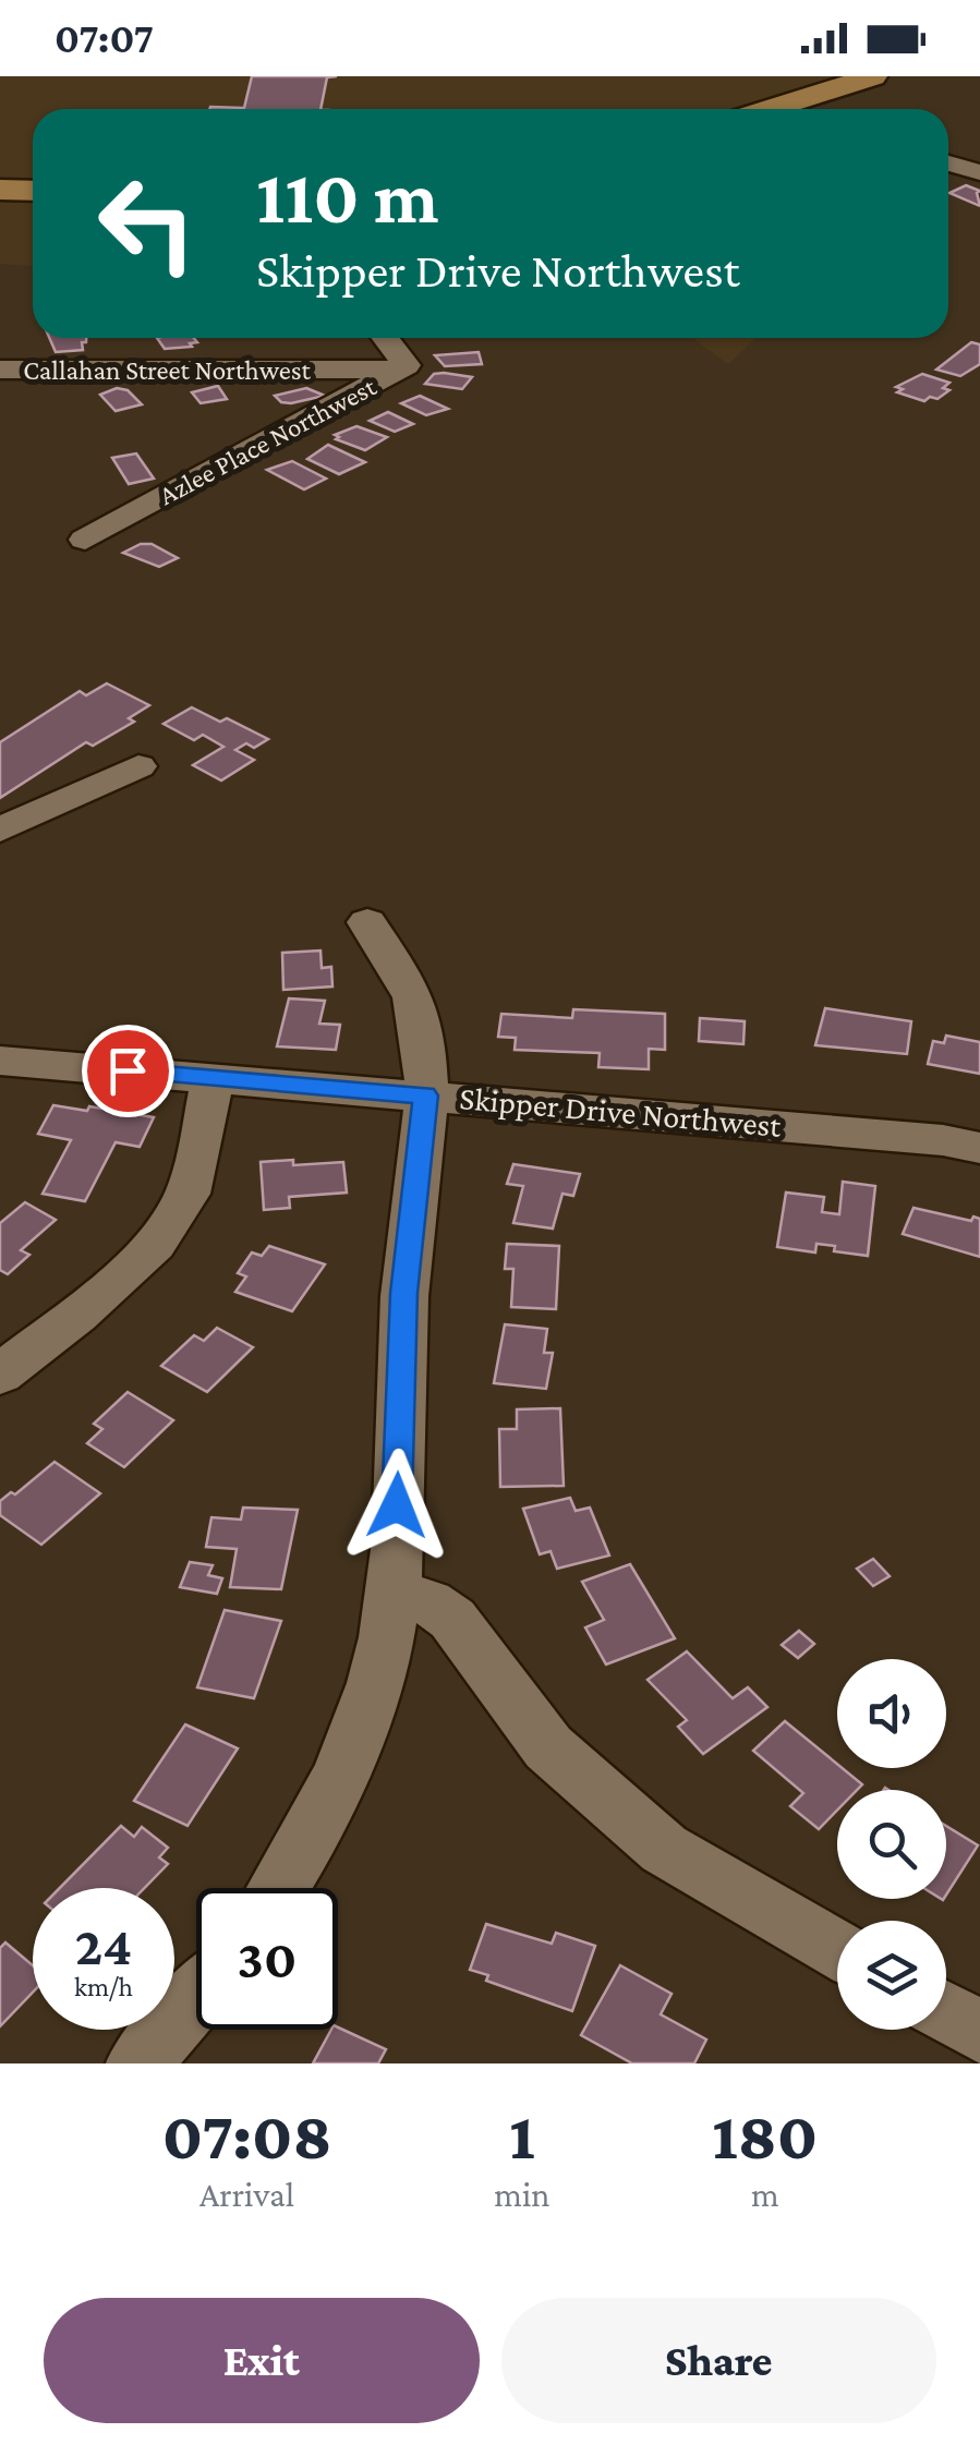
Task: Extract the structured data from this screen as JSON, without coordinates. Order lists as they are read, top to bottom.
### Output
{
  "streets": {
    "street": ["Callahan Street Northwest", "Azlee Place Northwest", "Skipper Drive Northwest"]
  },
  "crossings": [
    ["Callahan Street Northwest", "Azlee Place Northwest"]
  ],
  "page": {
    "status": "07:07",
    "turn": ["110 m", "Skipper Drive Northwest"],
    "speed": "24 km/h",
    "limit": "30",
    "eta": [
      "07:08",
      "Arrival",
      "1",
      "min",
      "180",
      "m"
    ],
    "buttons": ["Exit", "Share"]
  }
}
